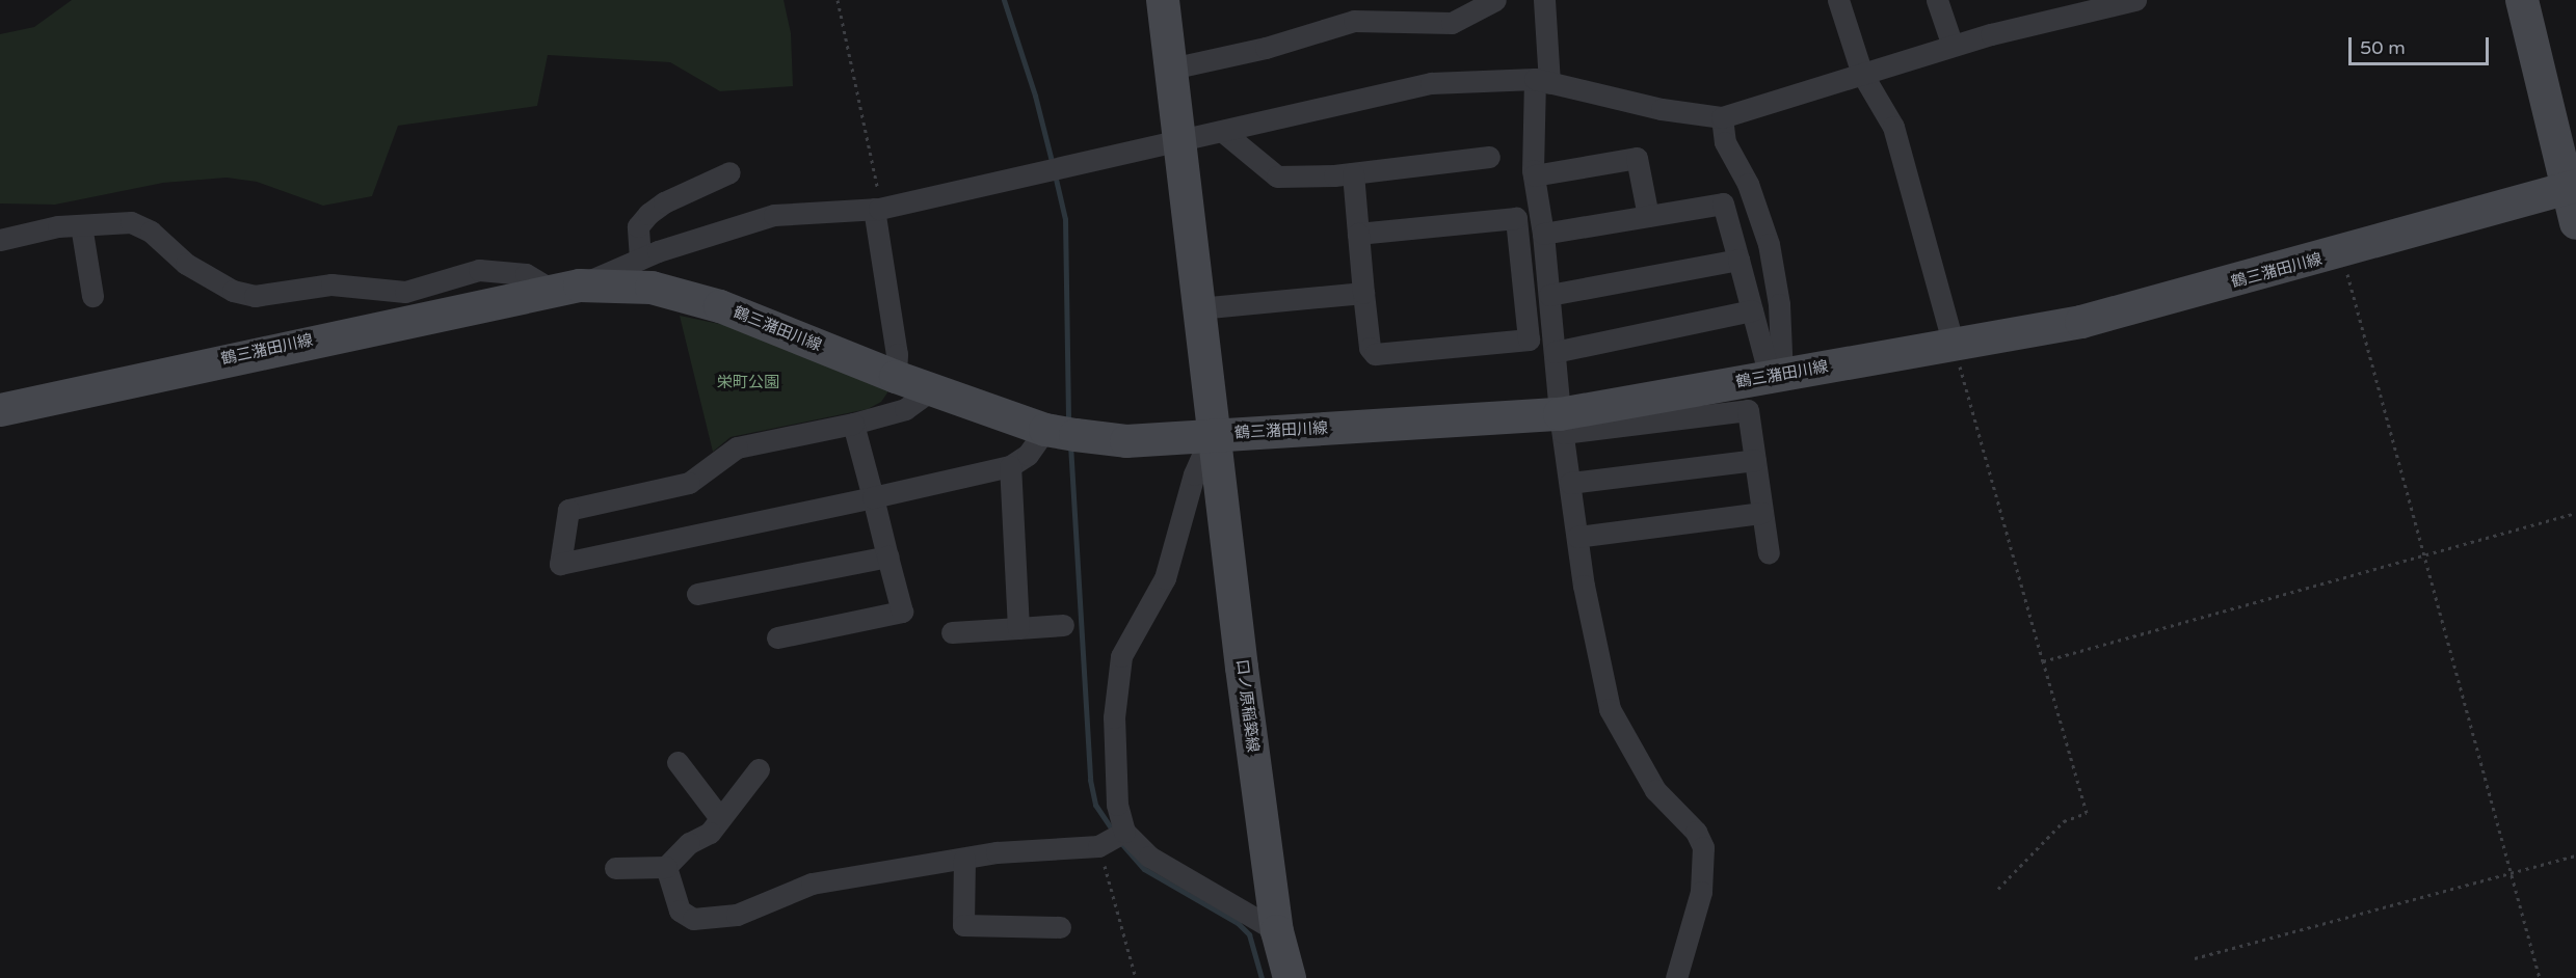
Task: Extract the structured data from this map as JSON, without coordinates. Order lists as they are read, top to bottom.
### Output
{
  "streets": {
    "main road": ["鶴三潴田川線", "口ノ原稲築線"]
  },
  "crossings": [
    ["鶴三潴田川線", "口ノ原稲築線"]
  ],
  "parks": ["栄町公園"],
  "scale_bar": "50 m"
}
